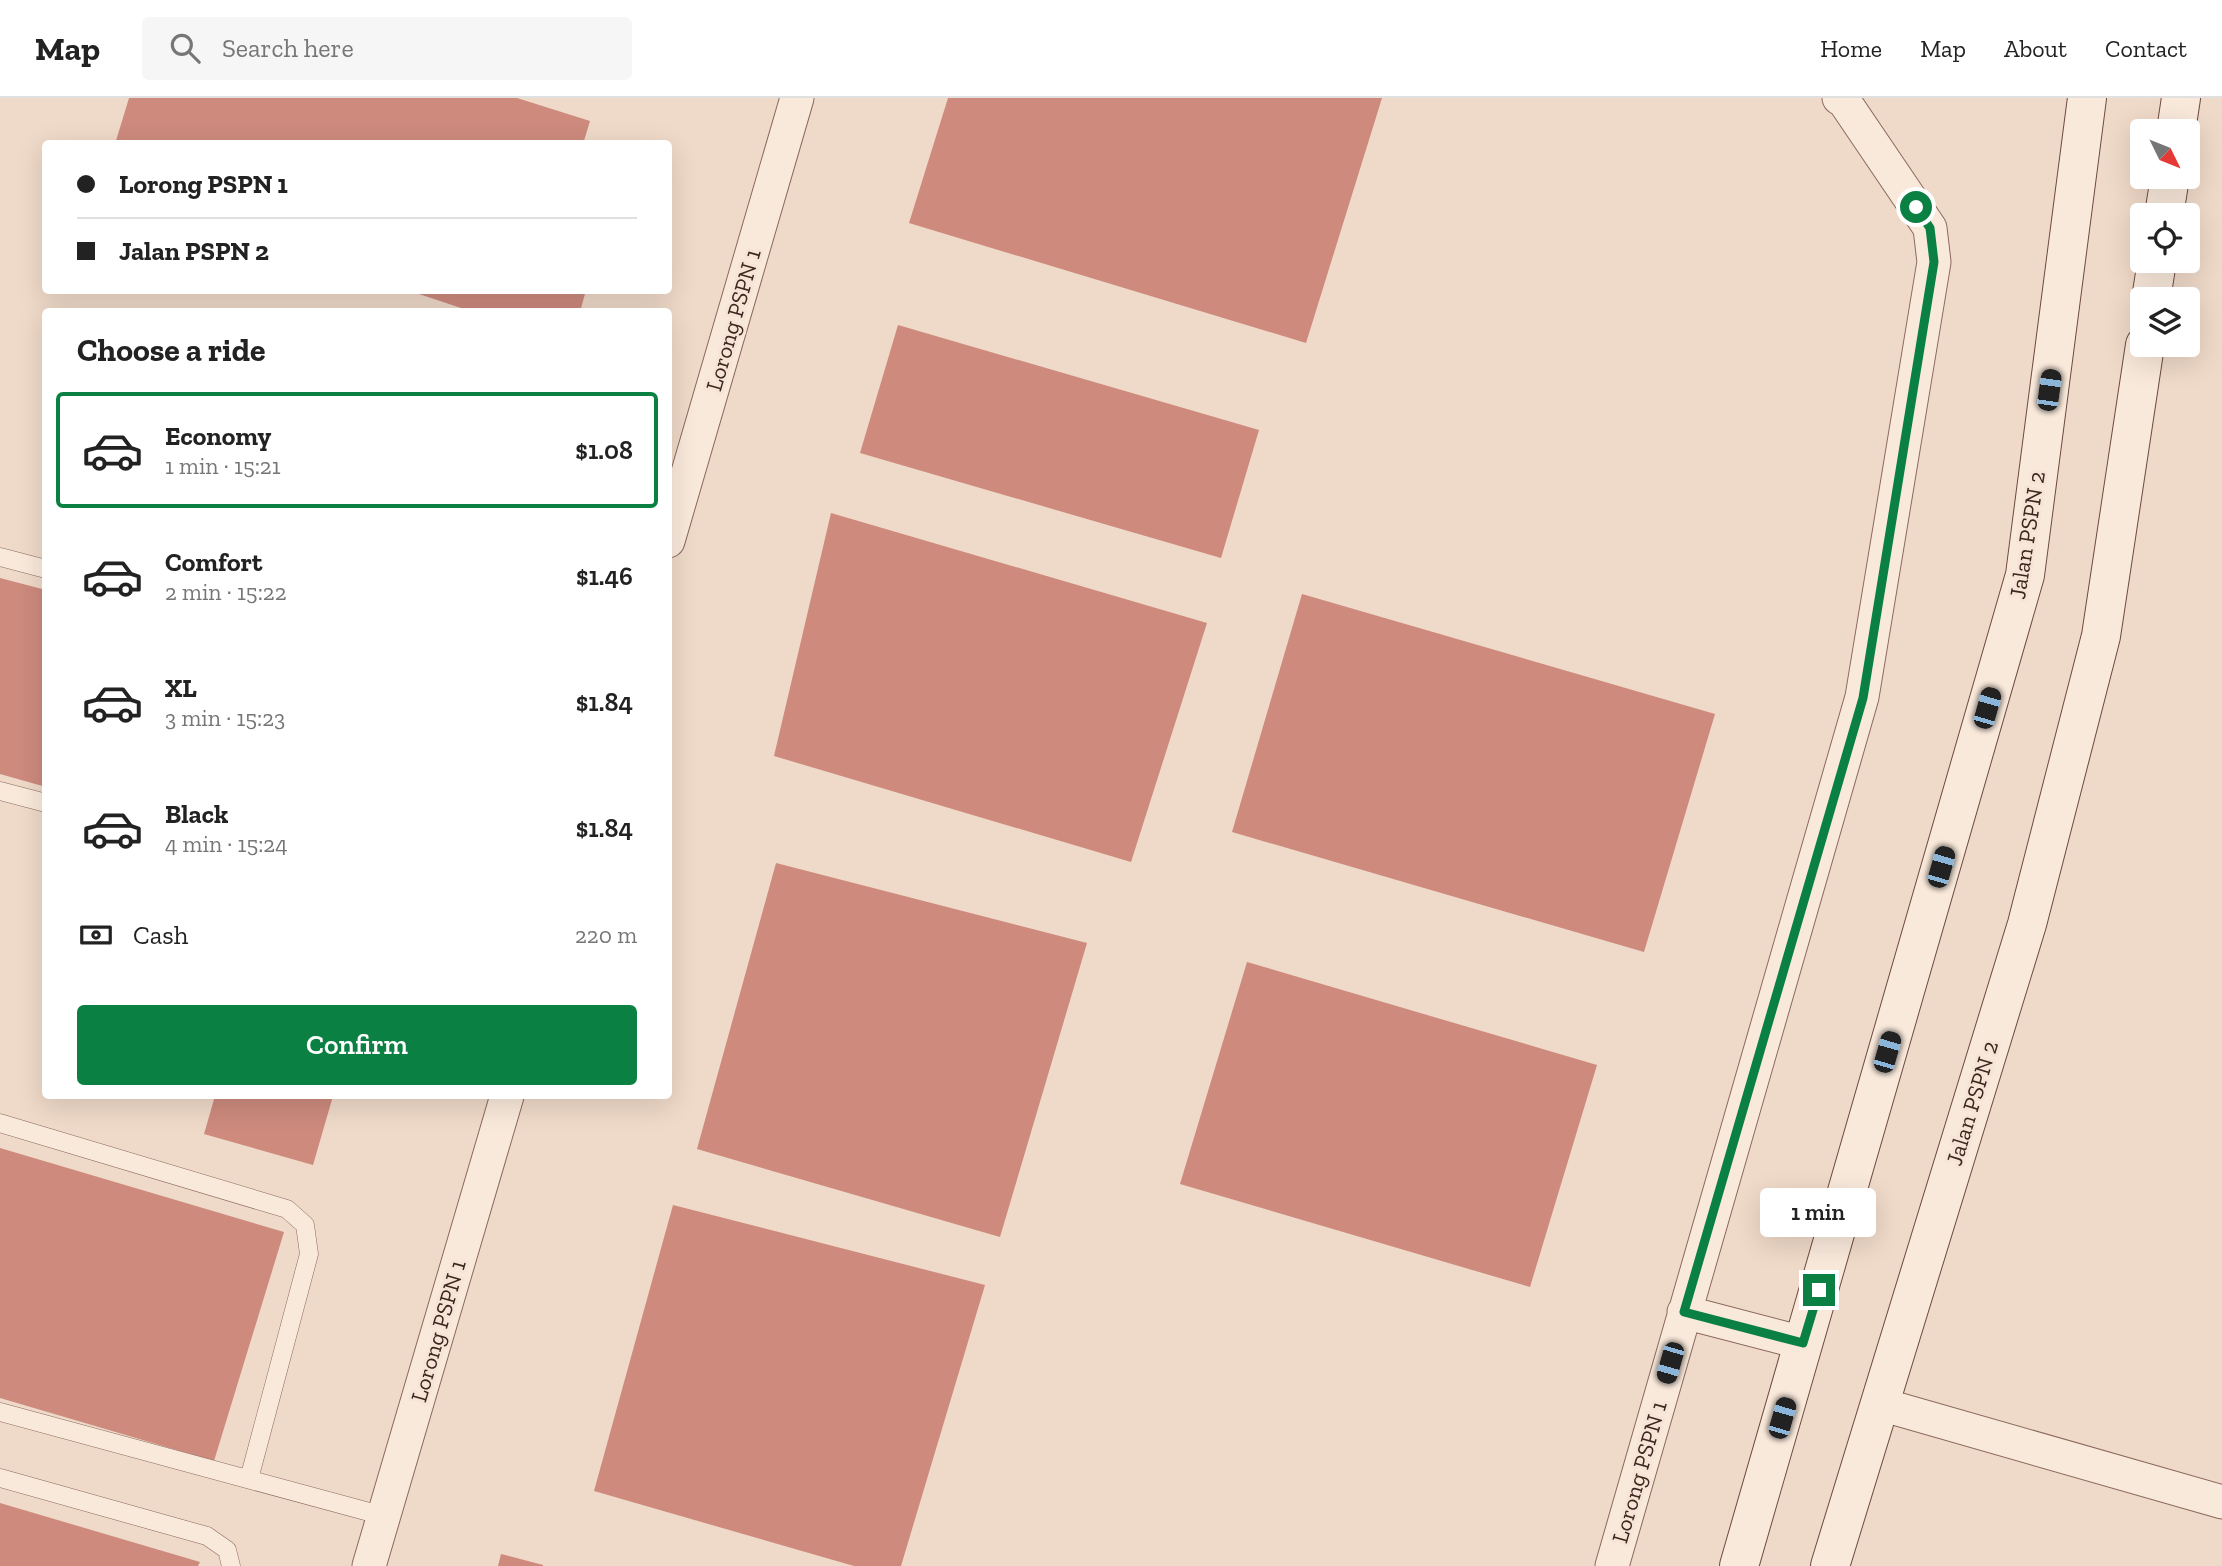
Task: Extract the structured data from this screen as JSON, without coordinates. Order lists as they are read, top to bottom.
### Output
{
  "streets": {
    "street": ["Lorong PSPN 1", "Jalan PSPN 2"]
  },
  "north": "bottom right",
  "page": {
    "header": "Map",
    "search": "Search here",
    "nav": [
      "Home",
      "Map",
      "About",
      "Contact"
    ],
    "banner": ["Lorong PSPN 1", "Jalan PSPN 2"],
    "heading": "Choose a ride",
    "list": [
      {
        "name": "Economy",
        "note": "1 min · 15:21",
        "value": "$1.08"
      },
      {
        "name": "Comfort",
        "note": "2 min · 15:22",
        "value": "$1.46"
      },
      {
        "name": "XL",
        "note": "3 min · 15:23",
        "value": "$1.84"
      },
      {
        "name": "Black",
        "note": "4 min · 15:24",
        "value": "$1.84"
      }
    ],
    "pay": ["Cash", "220 m"],
    "buttons": "Confirm",
    "bubble": "1 min"
  }
}
